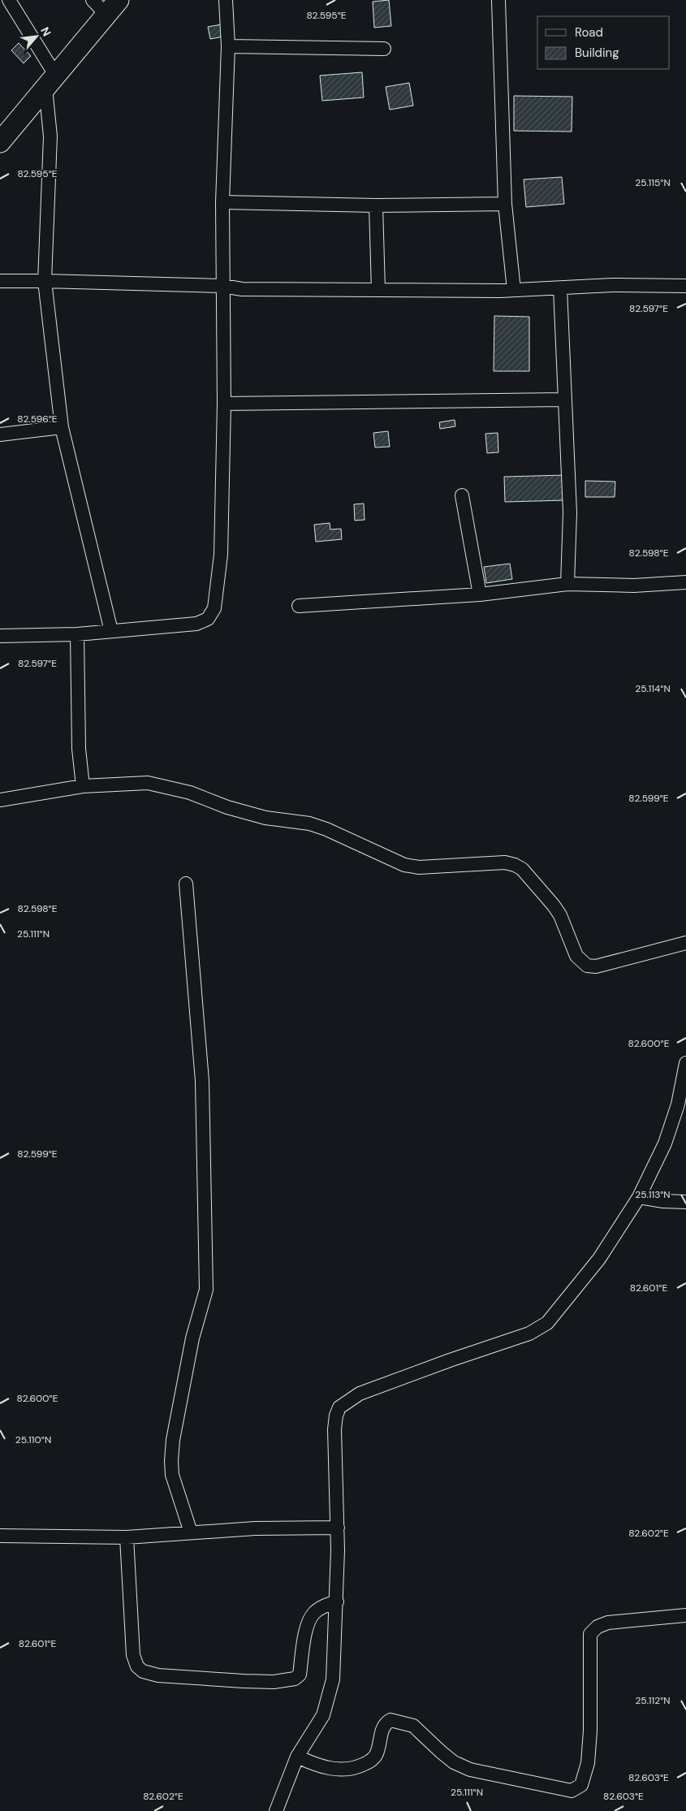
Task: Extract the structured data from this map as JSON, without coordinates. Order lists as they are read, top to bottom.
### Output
{
  "legend": ["Road", "Building"],
  "north": "top right",
  "coordinates": [
    "82.595°E",
    "25.115°N",
    "82.597°E",
    "82.596°E",
    "82.598°E",
    "25.114°N",
    "82.599°E",
    "25.111°N",
    "82.600°E",
    "25.113°N",
    "82.601°E",
    "25.110°N",
    "82.602°E",
    "25.112°N",
    "82.603°E"
  ]
}
